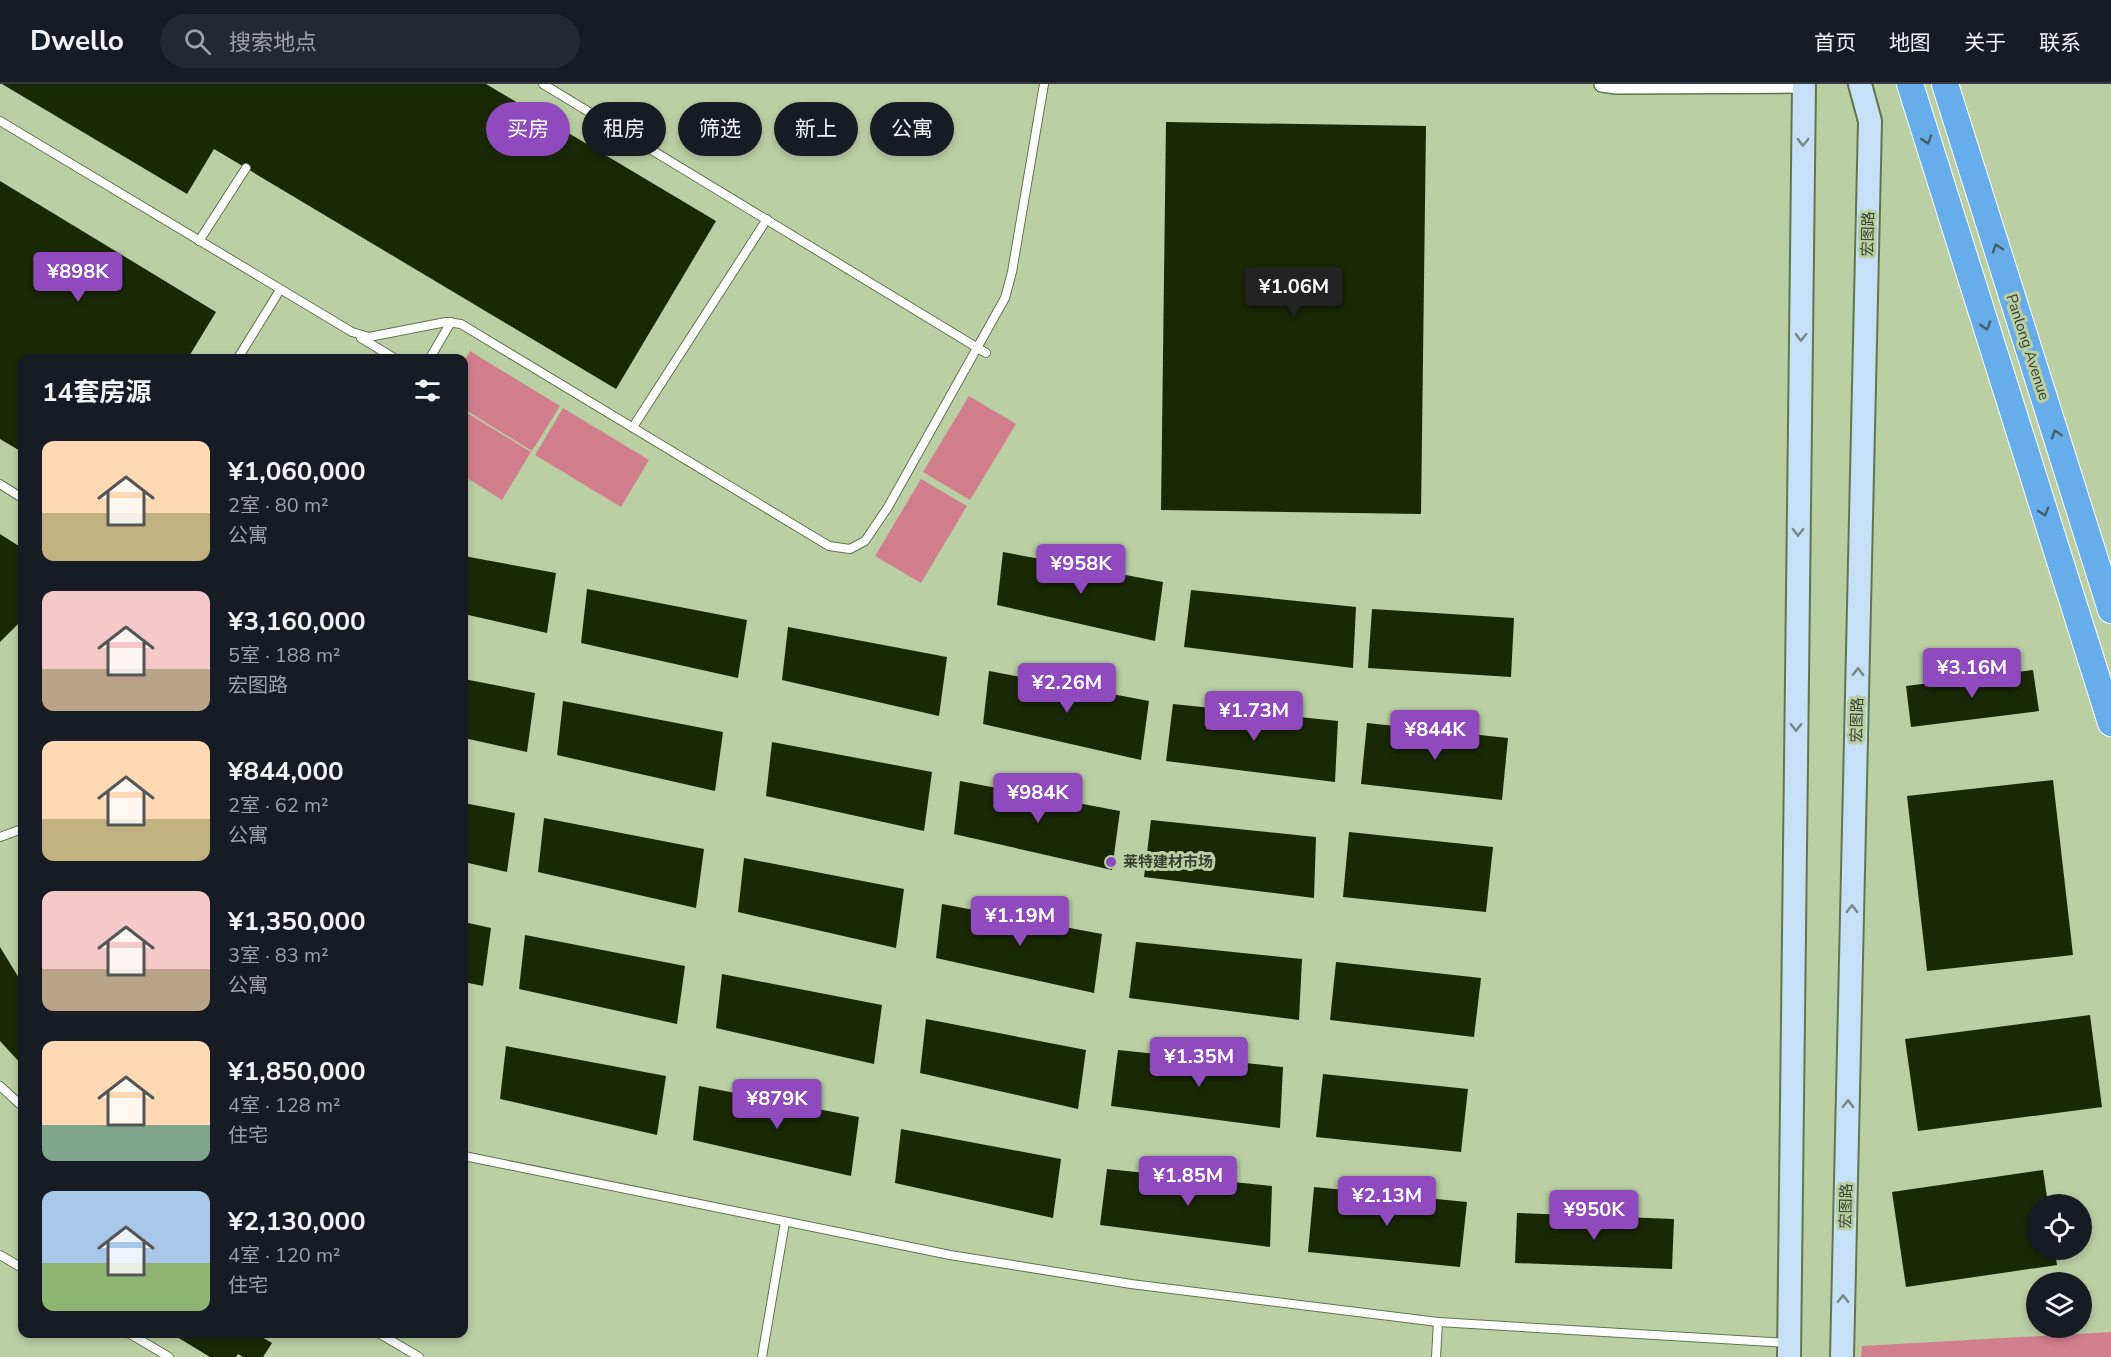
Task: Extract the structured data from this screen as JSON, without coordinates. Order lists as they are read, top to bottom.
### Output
{
  "streets": {
    "highway": ["Panlong Avenue"],
    "main road": ["宏图路"]
  },
  "places": ["莱特建材市场"],
  "page": {
    "header": "Dwello",
    "search": "搜索地点",
    "nav": [
      "首页",
      "地图",
      "关于",
      "联系"
    ],
    "chip": [
      "买房",
      "租房",
      "筛选",
      "新上",
      "公寓"
    ],
    "price": [
      "¥898K",
      "¥1.06M",
      "¥958K",
      "¥3.16M",
      "¥2.26M",
      "¥1.73M",
      "¥844K",
      "¥984K",
      "¥1.19M",
      "¥1.35M",
      "¥879K",
      "¥1.85M",
      "¥2.13M",
      "¥950K"
    ],
    "heading": "14套房源",
    "list": [
      {
        "name": "¥1,060,000",
        "note": "2室 · 80 m² · 公寓"
      },
      {
        "name": "¥3,160,000",
        "note": "5室 · 188 m² · 宏图路"
      },
      {
        "name": "¥844,000",
        "note": "2室 · 62 m² · 公寓"
      },
      {
        "name": "¥1,350,000",
        "note": "3室 · 83 m² · 公寓"
      },
      {
        "name": "¥1,850,000",
        "note": "4室 · 128 m² · 住宅"
      },
      {
        "name": "¥2,130,000",
        "note": "4室 · 120 m² · 住宅"
      }
    ]
  }
}
